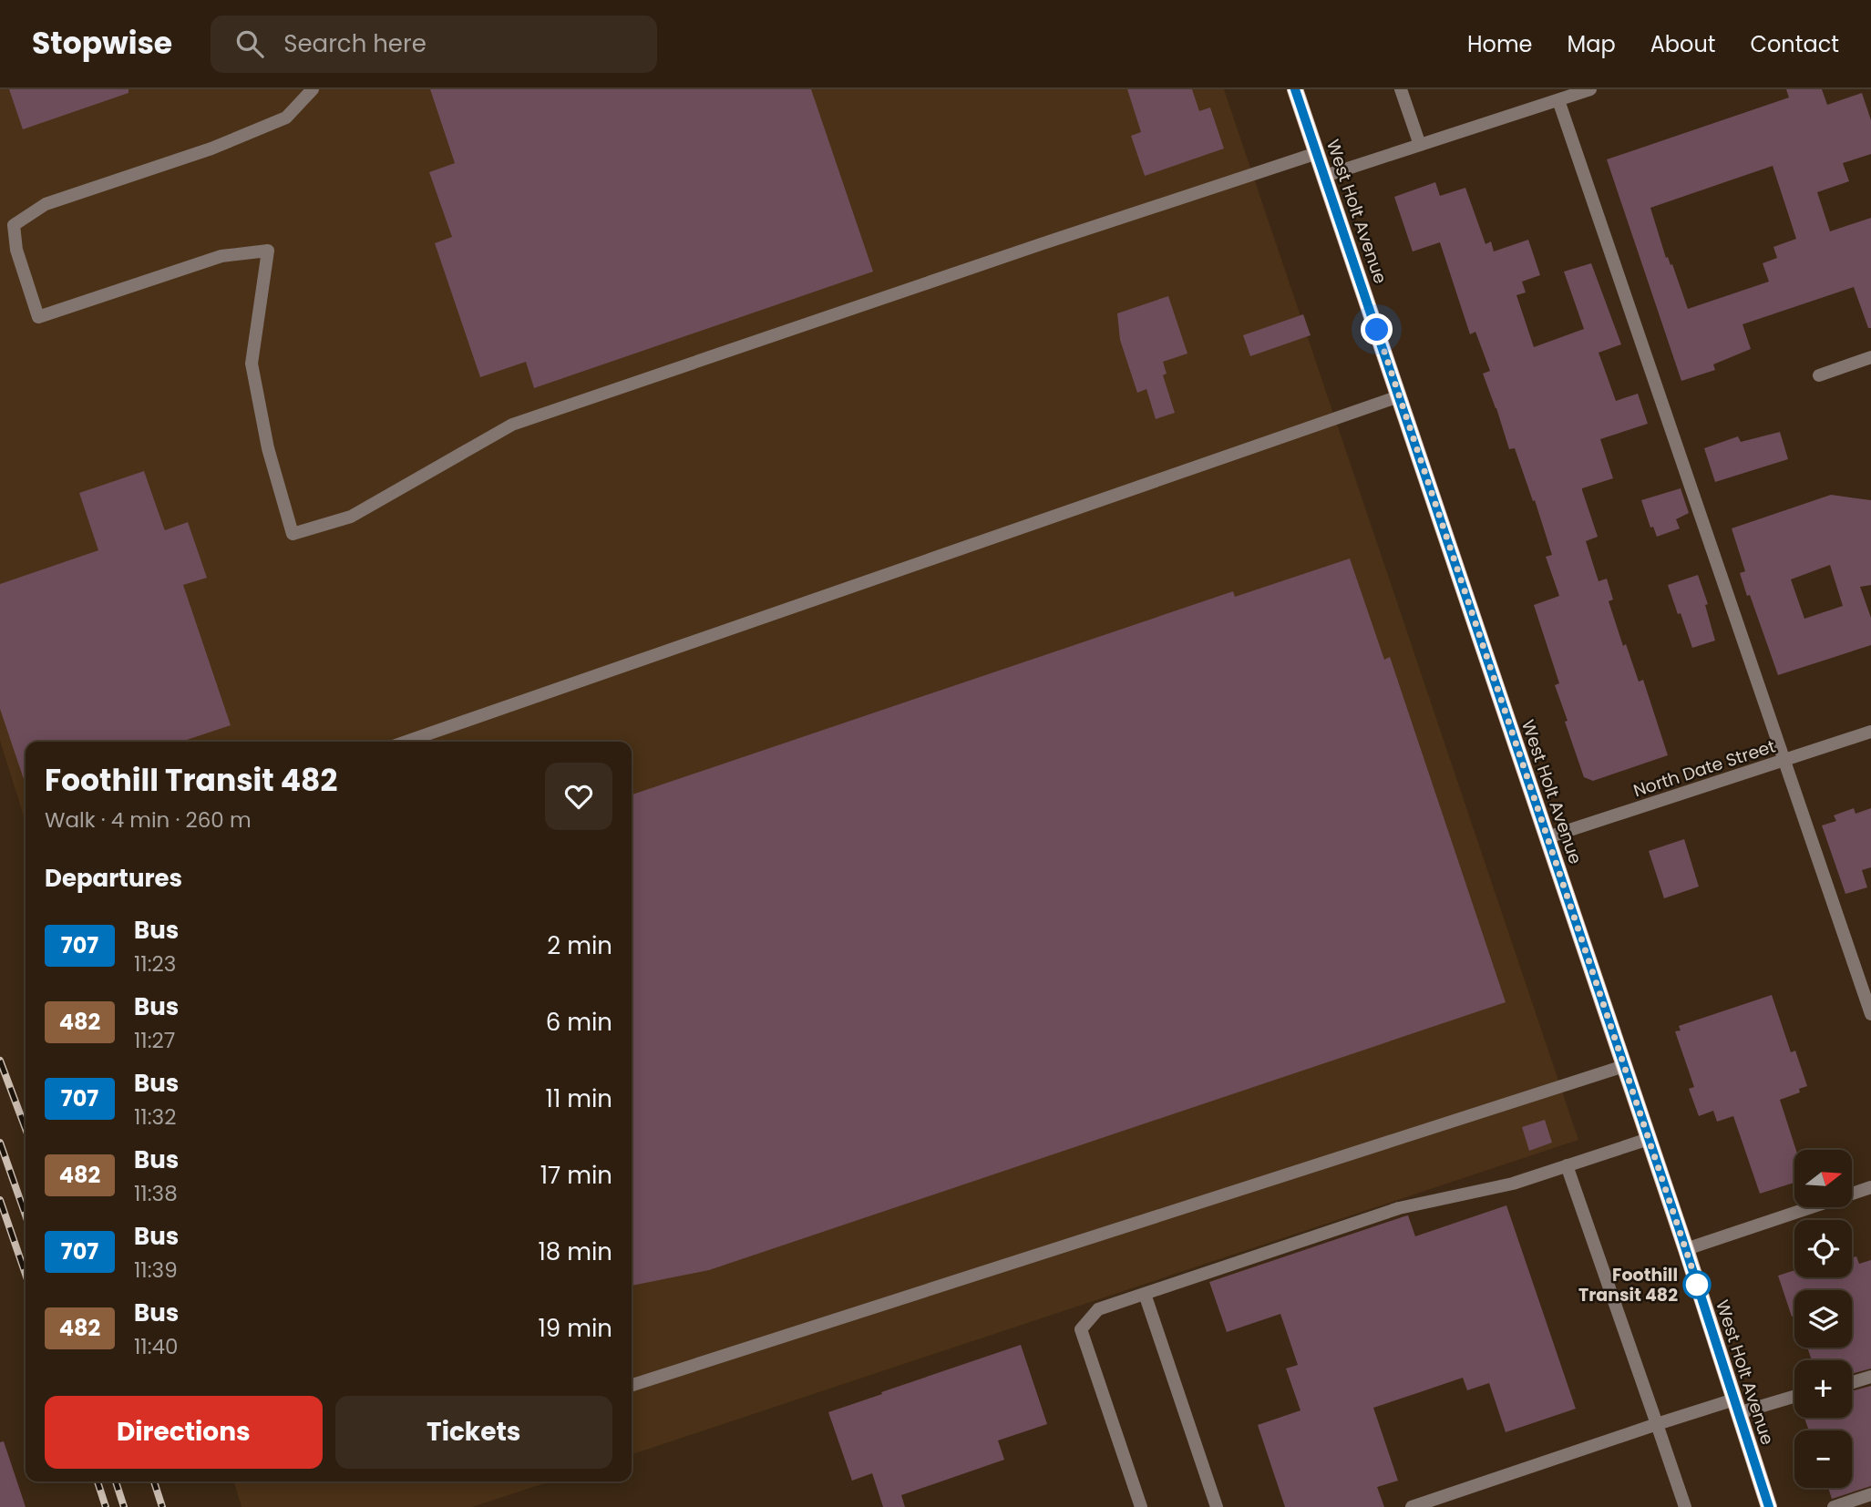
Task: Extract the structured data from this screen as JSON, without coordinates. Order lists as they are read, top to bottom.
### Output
{
  "streets": {
    "main road": ["West Holt Avenue"],
    "street": ["North Date Street"]
  },
  "crossings": [
    ["West Holt Avenue", "North Date Street"]
  ],
  "places": ["Foothill Transit 482"],
  "lines": ["bus line 707"],
  "north": "right",
  "page": {
    "header": "Stopwise",
    "search": "Search here",
    "nav": [
      "Home",
      "Map",
      "About",
      "Contact"
    ],
    "heading": [
      ["Foothill Transit 482", "Walk · 4 min · 260 m"],
      "Departures"
    ],
    "list": [
      {
        "mark": "707",
        "name": "Bus",
        "note": "11:23",
        "value": "2 min"
      },
      {
        "mark": "482",
        "name": "Bus",
        "note": "11:27",
        "value": "6 min"
      },
      {
        "mark": "707",
        "name": "Bus",
        "note": "11:32",
        "value": "11 min"
      },
      {
        "mark": "482",
        "name": "Bus",
        "note": "11:38",
        "value": "17 min"
      },
      {
        "mark": "707",
        "name": "Bus",
        "note": "11:39",
        "value": "18 min"
      },
      {
        "mark": "482",
        "name": "Bus",
        "note": "11:40",
        "value": "19 min"
      }
    ],
    "map_buttons": ["+", "−"],
    "buttons": ["Directions", "Tickets"]
  }
}
